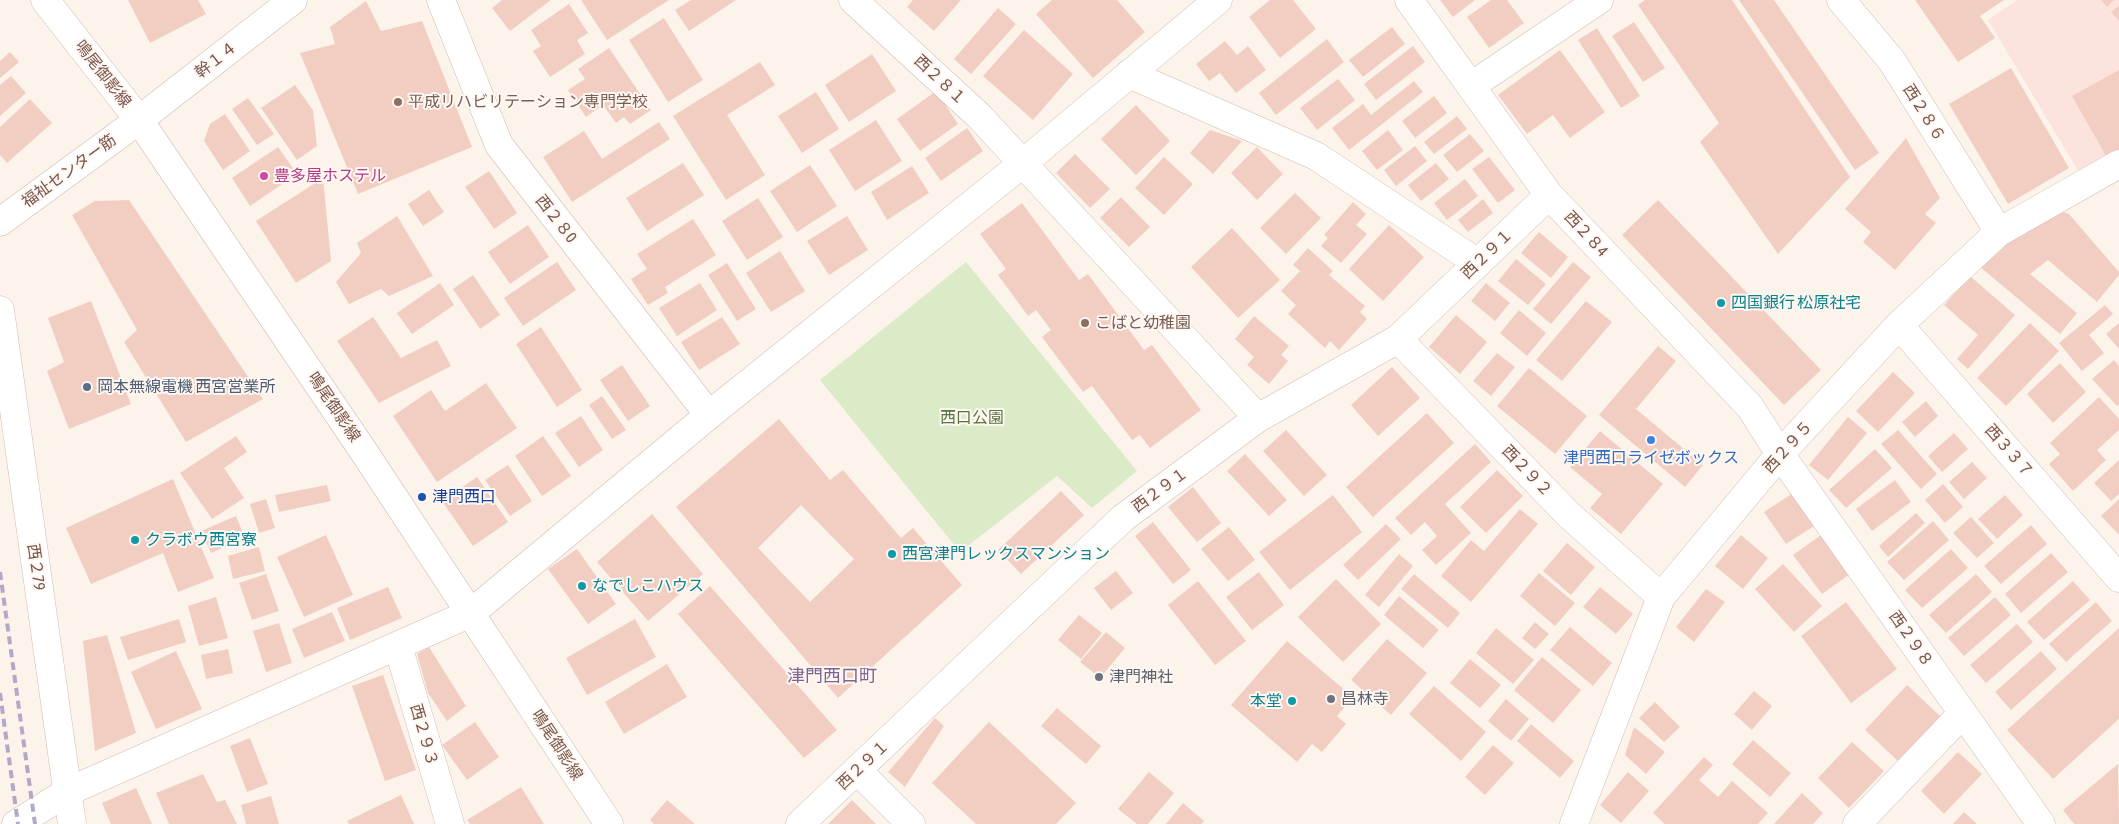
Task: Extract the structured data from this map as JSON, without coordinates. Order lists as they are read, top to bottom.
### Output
{
  "streets": {
    "street": [
      "幹１４",
      "鳴尾御影線",
      "西２８１",
      "西２８６",
      "福祉センター筋",
      "西２８0",
      "西２８4",
      "西２９１",
      "西２９５",
      "西３３７",
      "西２９２",
      "西２79",
      "西２９８",
      "西２９３"
    ]
  },
  "crossings": [
    ["幹１４", "鳴尾御影線"],
    ["幹１４", "福祉センター筋"],
    ["鳴尾御影線", "福祉センター筋"],
    ["西２８１", "西２９１"],
    ["西２８６", "西２９５"],
    ["西２８4", "西２９１"],
    ["西２８4", "西２９５"],
    ["西２８4", "西２９８"],
    ["西２９１", "西２９２"],
    ["西２９５", "西３３７"],
    ["西２９５", "西２９２"],
    ["西２９５", "西２９８"]
  ],
  "districts": ["津門西口町"],
  "parks": ["西口公園"],
  "places": [
    "平成リハビリテーション専門学校",
    "豊多屋ホステル",
    "四国銀行 松原社宅",
    "こばと幼稚園",
    "岡本無線電機 西宮営業所",
    "津門西口ライゼボックス",
    "津門西口",
    "クラボウ西宮寮",
    "西宮津門レックスマンション",
    "なでしこハウス",
    "津門神社",
    "昌林寺",
    "本堂"
  ]
}
